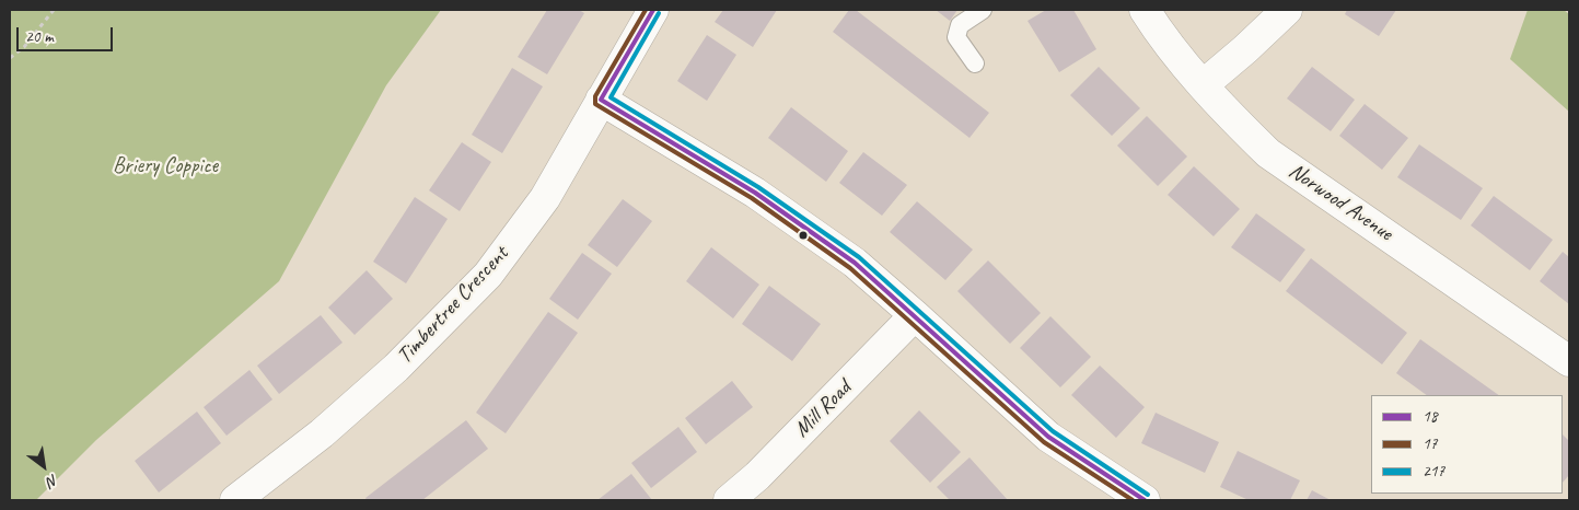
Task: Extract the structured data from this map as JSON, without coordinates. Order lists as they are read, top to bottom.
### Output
{
  "streets": {
    "street": ["Norwood Avenue", "Timbertree Crescent", "Mill Road"]
  },
  "parks": ["Briery Coppice"],
  "lines": ["transit line 18", "transit line 17", "transit line 217"],
  "legend": ["18", "17", "217"],
  "scale_bar": "20 m",
  "north": "bottom right"
}
